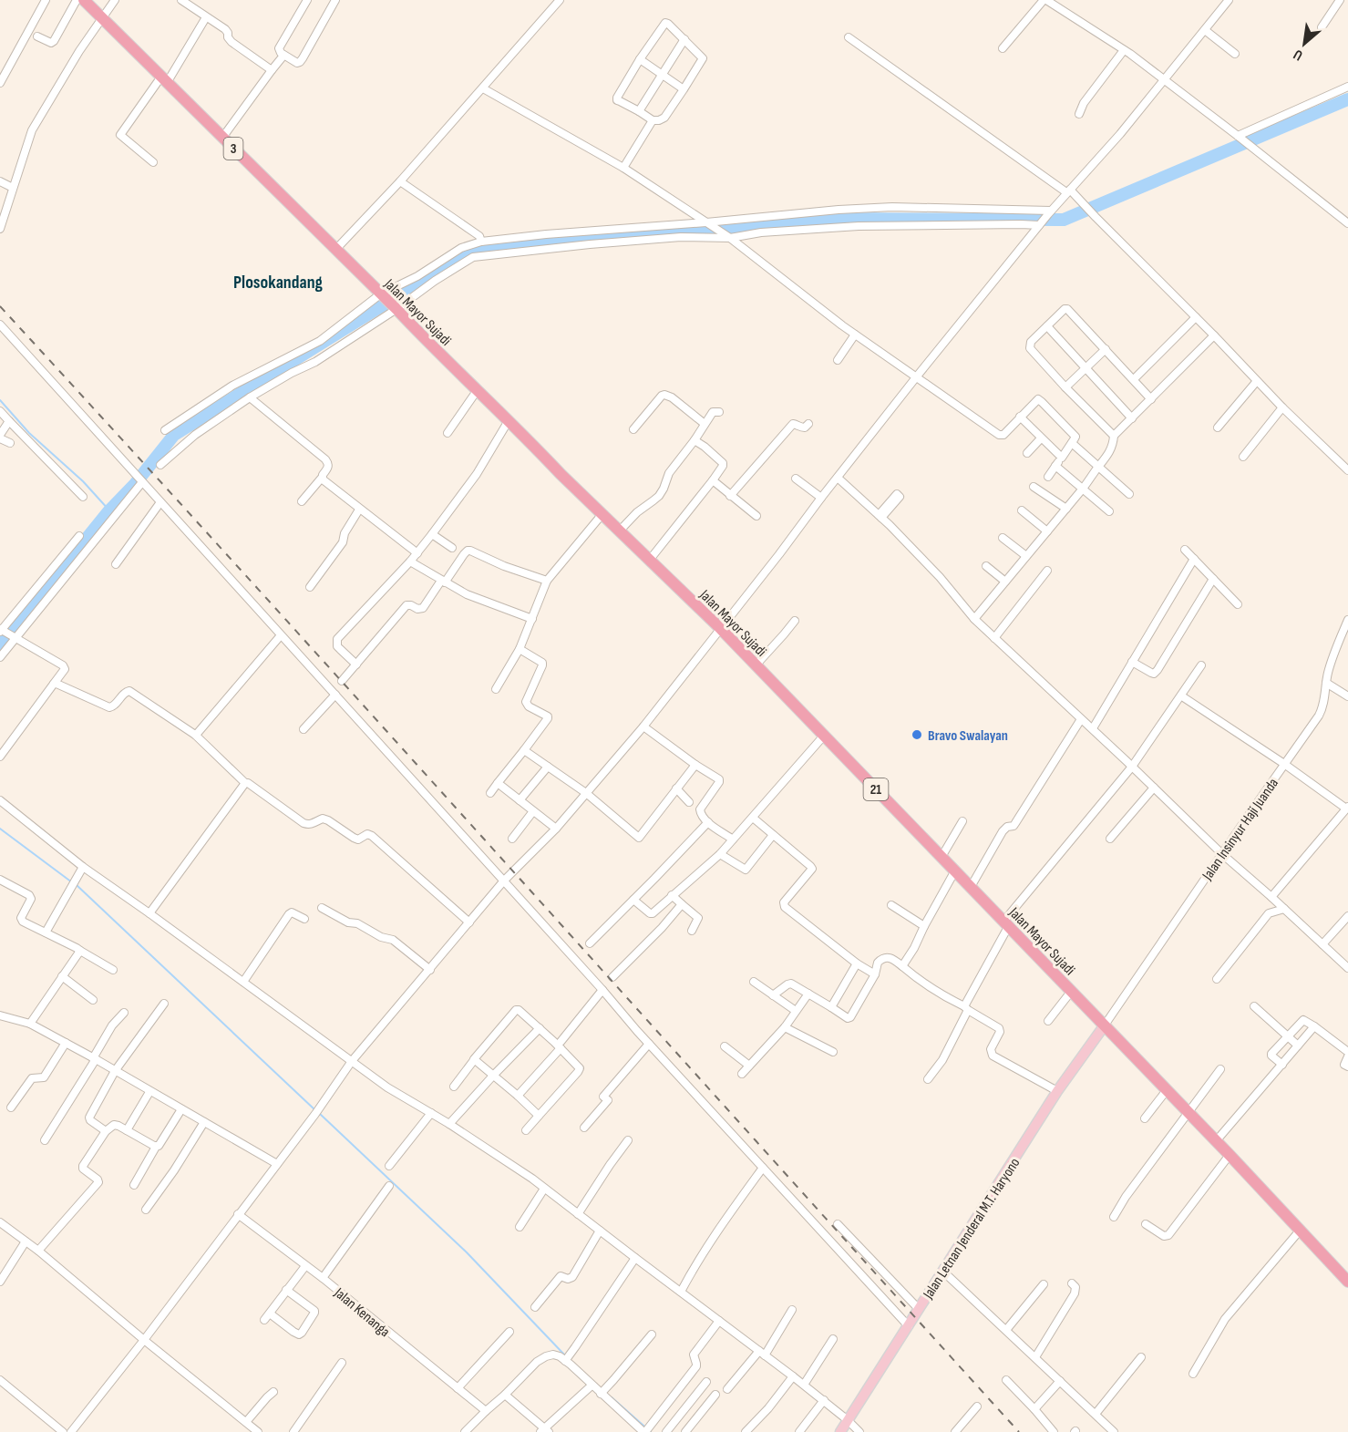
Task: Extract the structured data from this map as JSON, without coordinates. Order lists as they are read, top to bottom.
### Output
{
  "streets": {
    "highway": ["3", "Jalan Mayor Sujadi", "21"],
    "main road": ["Jalan Letnan Jenderal M.T. Haryono"],
    "street": ["Jalan Insinyur Haji Juanda", "Jalan Kenanga"]
  },
  "crossings": [
    ["Jalan Mayor Sujadi", "Jalan Insinyur Haji Juanda"],
    ["Jalan Mayor Sujadi", "Jalan Letnan Jenderal M.T. Haryono"],
    ["Jalan Insinyur Haji Juanda", "Jalan Letnan Jenderal M.T. Haryono"]
  ],
  "districts": ["Plosokandang"],
  "places": ["Bravo Swalayan"],
  "north": "bottom left"
}
